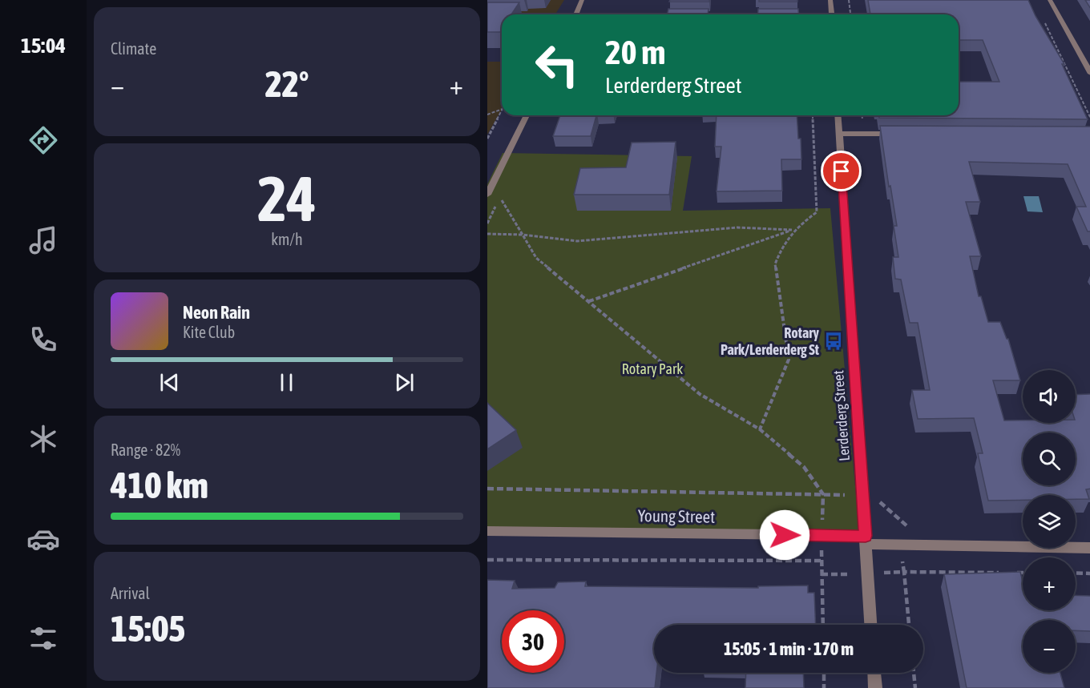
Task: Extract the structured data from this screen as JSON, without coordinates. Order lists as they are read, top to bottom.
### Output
{
  "streets": {
    "street": ["Lerderderg Street", "Young Street"]
  },
  "crossings": [
    ["Lerderderg Street", "Young Street"]
  ],
  "parks": ["Rotary Park"],
  "places": {
    "bus stop": ["Rotary Park/Lerderderg St"]
  },
  "page": {
    "tabs": "15:04",
    "tile": [
      "Climate",
      ["24", "km/h"],
      ["Range · 82%", "410 km"],
      ["Arrival", "15:05"]
    ],
    "turn": ["20 m", "Lerderderg Street"],
    "heat": ["−", "22°", "+"],
    "song": ["Neon Rain", "Kite Club"],
    "map_buttons": ["+", "−"],
    "limit": "30",
    "trip": "15:05 · 1 min · 170 m"
  }
}
